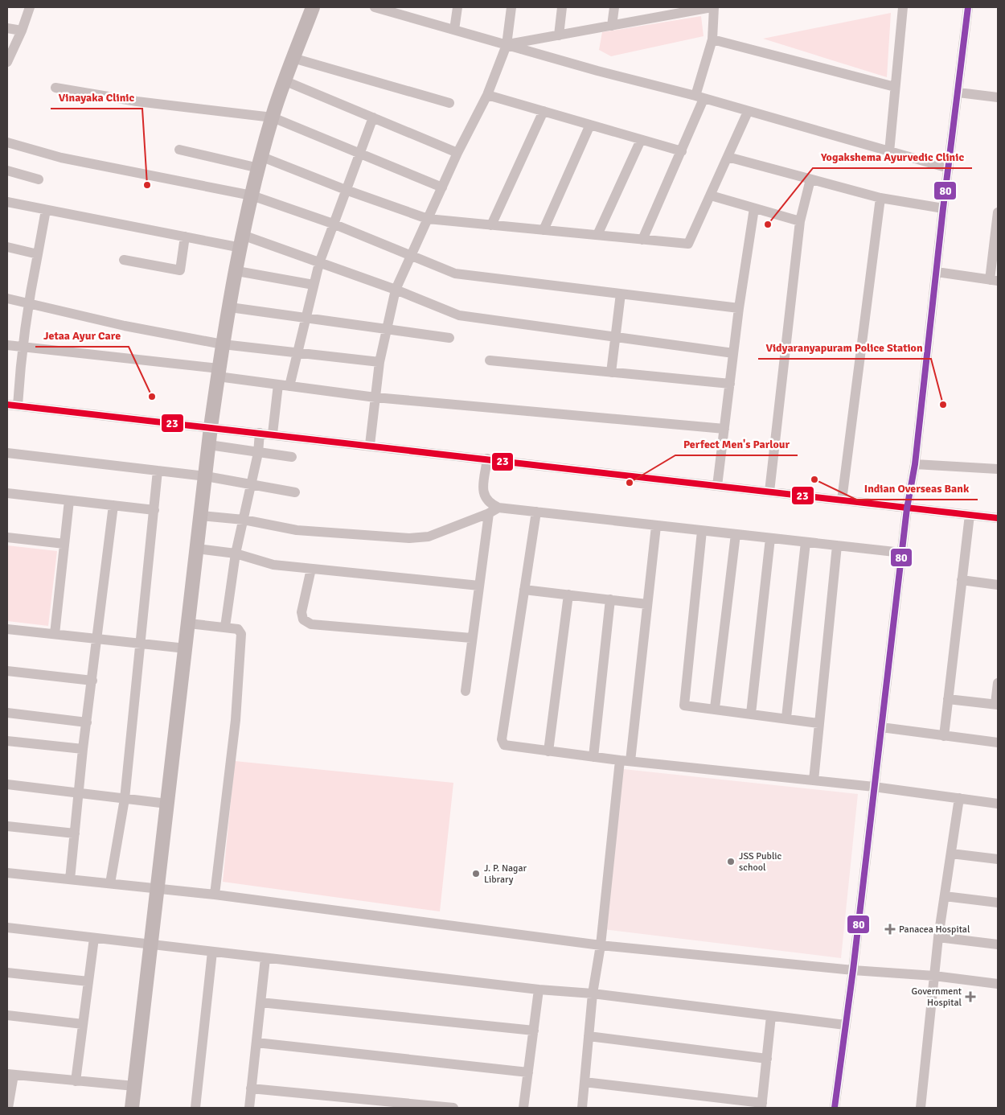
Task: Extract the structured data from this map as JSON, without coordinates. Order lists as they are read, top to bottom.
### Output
{
  "places": {
    "other": [
      "Vinayaka Clinic",
      "Yogakshema Ayurvedic Clinic",
      "Jetaa Ayur Care",
      "Vidyaranyapuram Police Station",
      "Indian Overseas Bank",
      "Perfect Men's Parlour",
      "JSS Public school",
      "J. P. Nagar Library"
    ],
    "health": ["Panacea Hospital", "Government Hospital"]
  },
  "lines": ["transit line 80", "transit line 23"]
}
